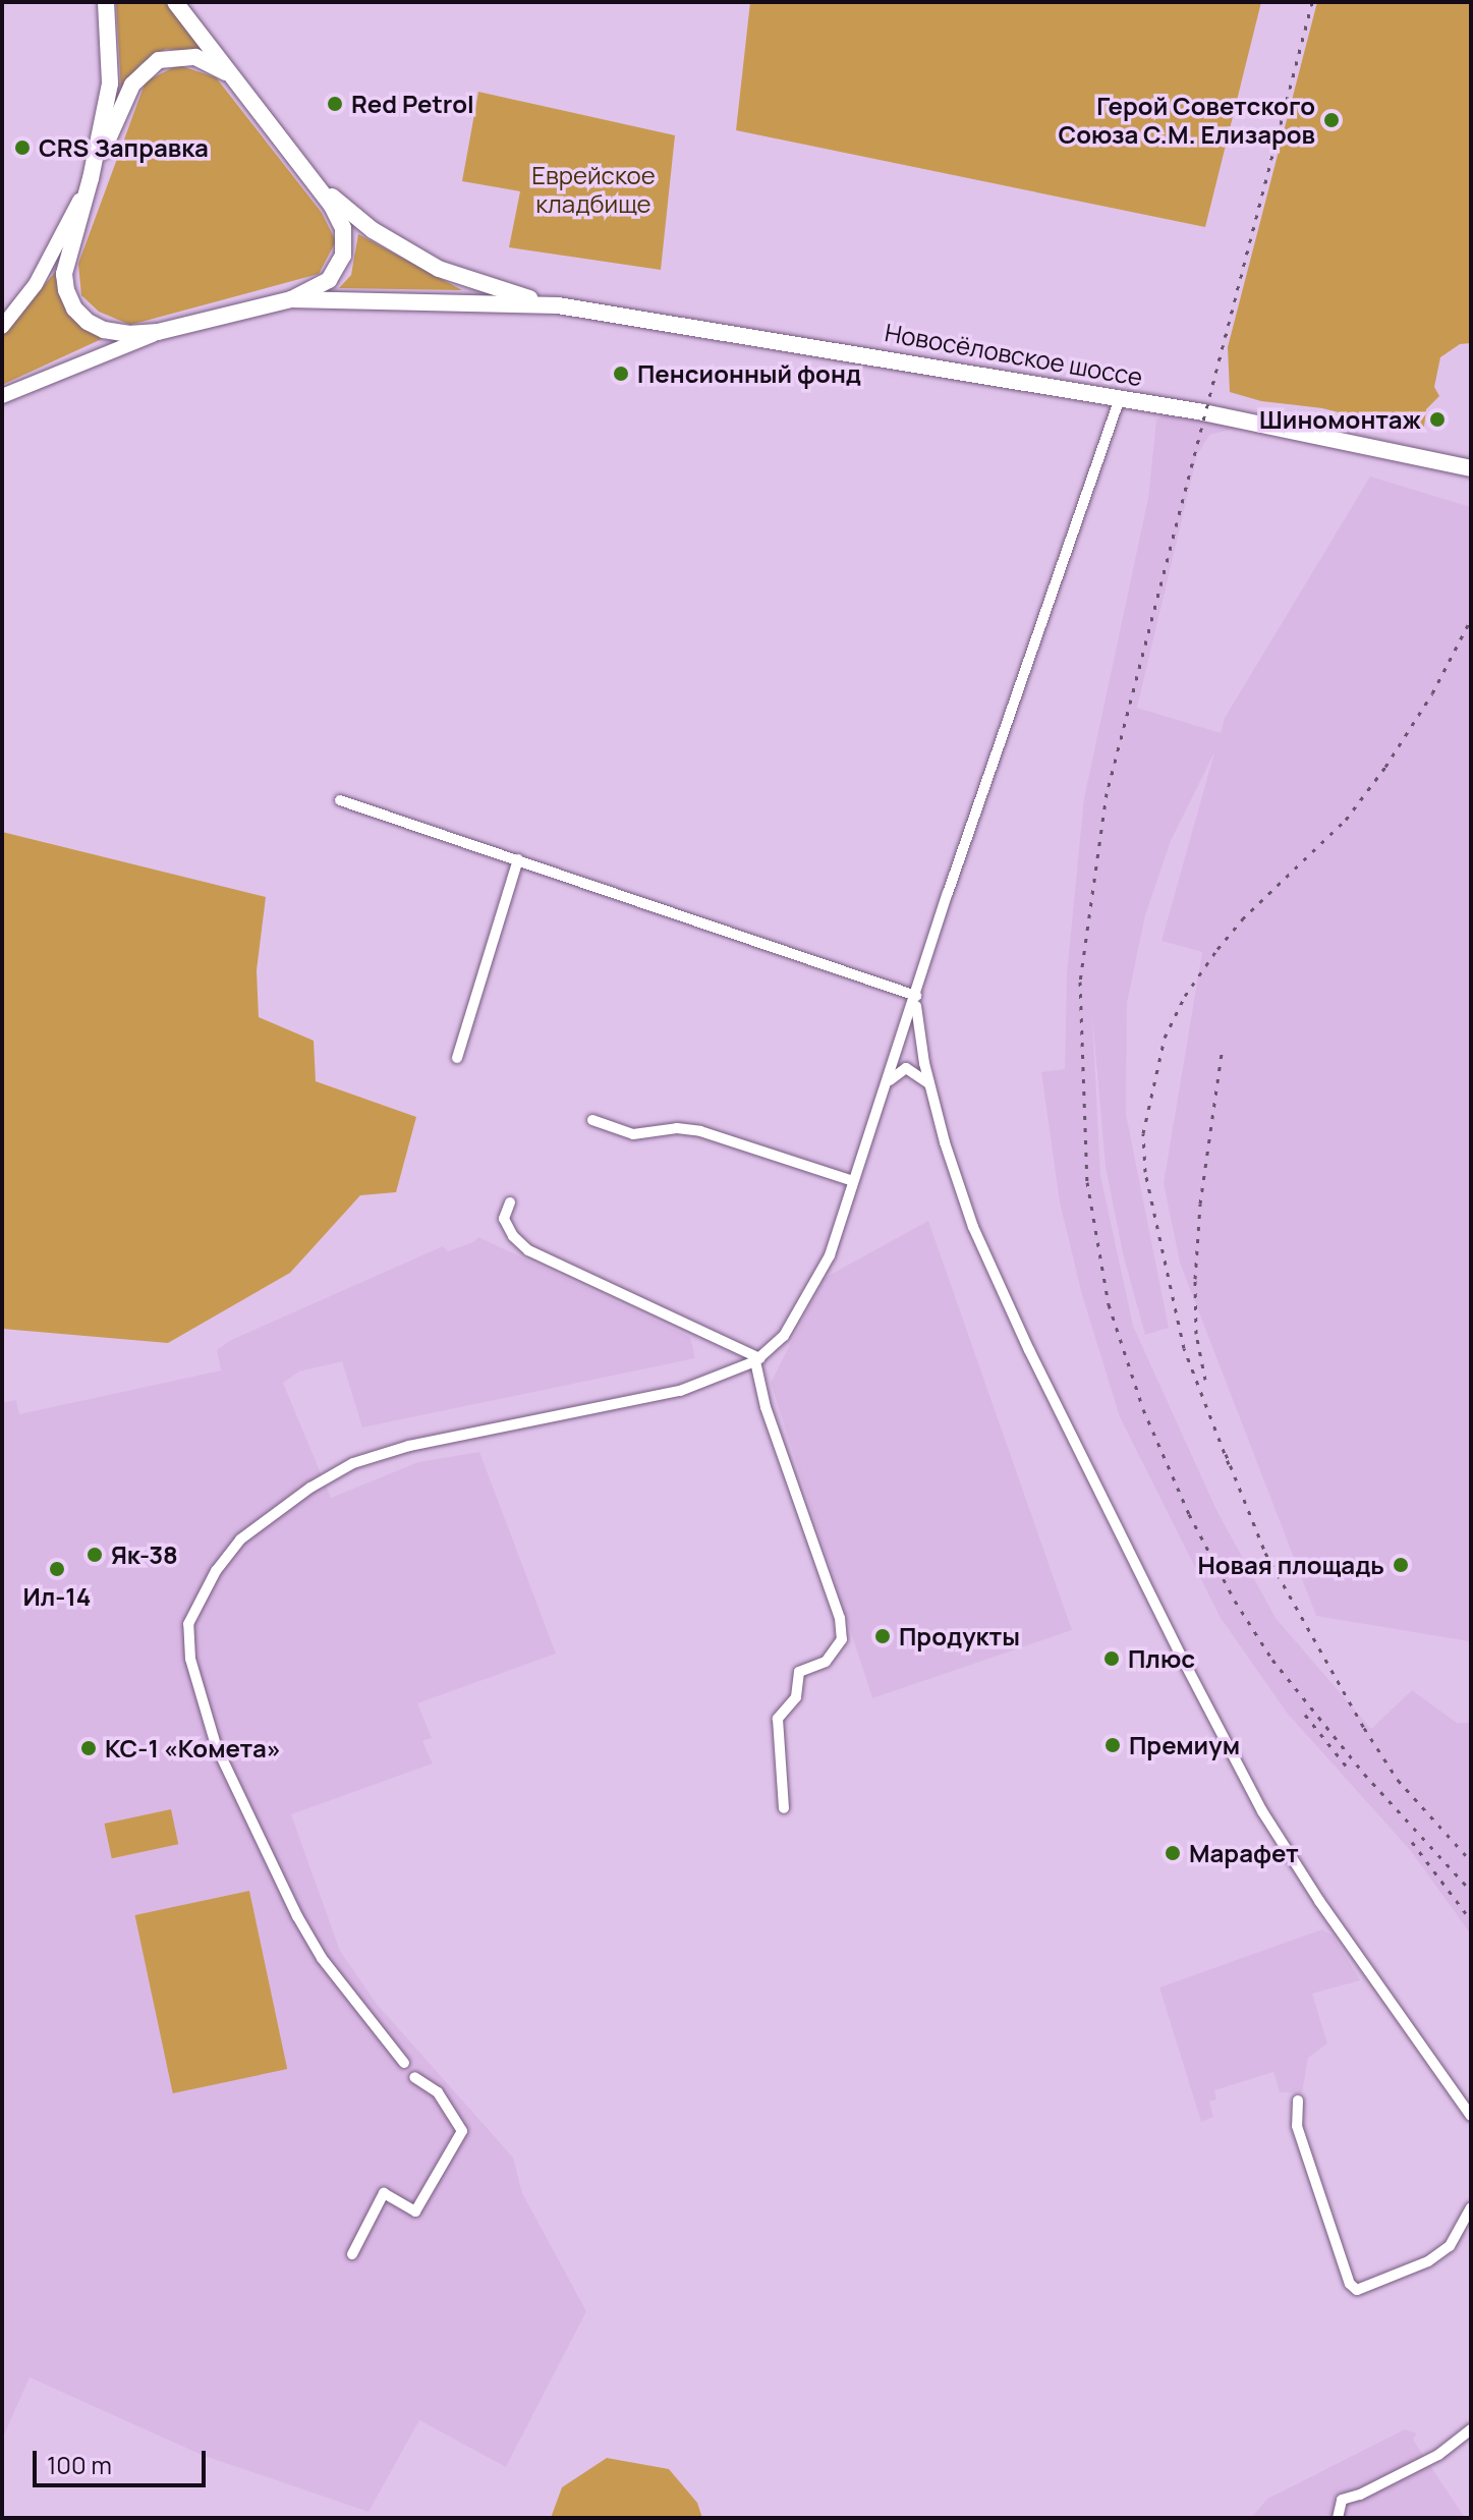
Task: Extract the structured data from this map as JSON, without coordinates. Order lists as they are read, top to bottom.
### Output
{
  "streets": {
    "main road": ["Новосёловское шоссе"]
  },
  "parks": ["Еврейское кладбище"],
  "places": [
    "Red Petrol",
    "Герой Советского Союза С.М. Елизаров",
    "CRS Заправка",
    "Пенсионный фонд",
    "Шиномонтаж",
    "Як-38",
    "Новая площадь",
    "Ил-14",
    "Продукты",
    "Плюс",
    "Премиум",
    "КС-1 «Комета»",
    "Марафет"
  ],
  "scale_bar": "100 m"
}
